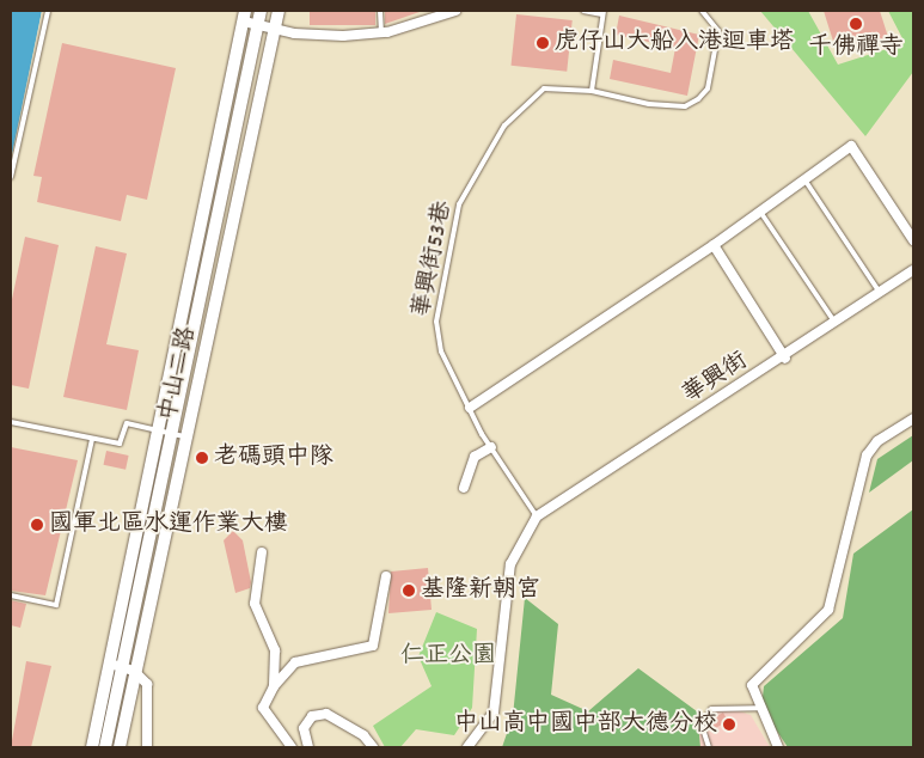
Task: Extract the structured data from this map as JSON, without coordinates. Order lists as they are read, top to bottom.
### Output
{
  "streets": {
    "street": ["中山二路", "華興街"],
    "lane": ["華興街53巷"]
  },
  "crossings": [
    ["華興街53巷", "華興街"]
  ],
  "parks": ["仁正公園"],
  "places": [
    "千佛禪寺",
    "虎仔山大船入港迴車塔",
    "老碼頭中隊",
    "國軍北區水運作業大樓",
    "基隆新朝宮",
    "中山高中國中部大德分校"
  ]
}
